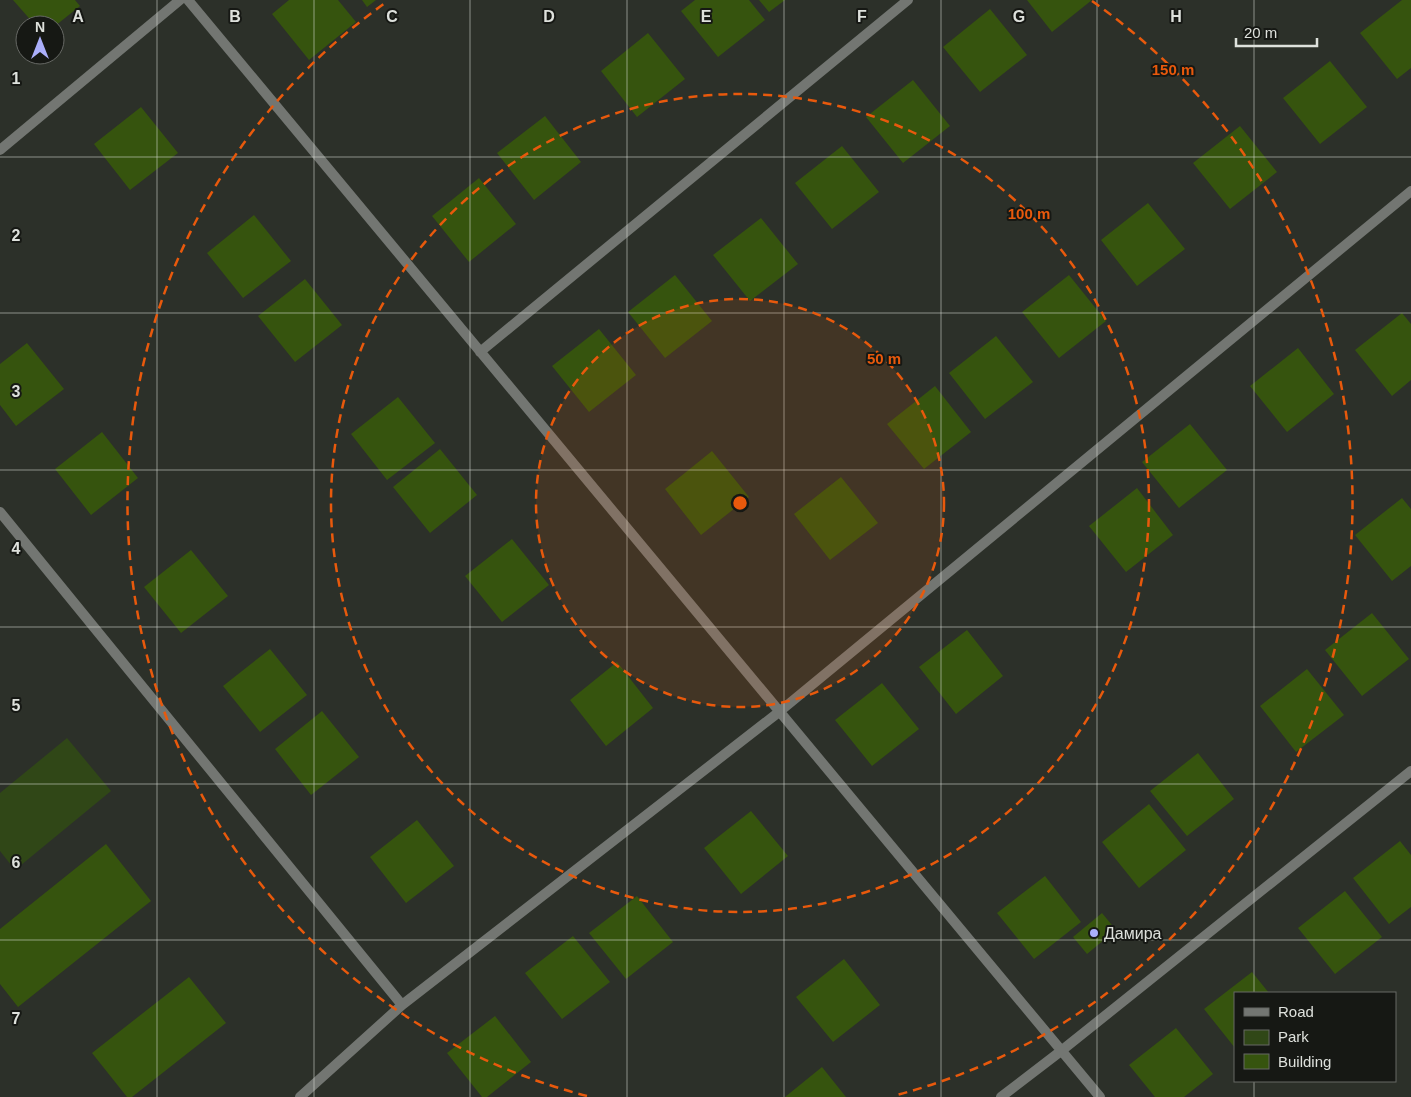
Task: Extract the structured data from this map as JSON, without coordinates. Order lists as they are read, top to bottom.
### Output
{
  "places": ["Дамира"],
  "legend": ["Road", "Park", "Building"],
  "scale_bar": "20 m",
  "north": "top",
  "grid": {
    "columns": [
      "A",
      "B",
      "C",
      "D",
      "E",
      "F",
      "G",
      "H"
    ],
    "rows": [
      "1",
      "2",
      "3",
      "4",
      "5",
      "6",
      "7"
    ]
  },
  "rings": ["150 m", "100 m", "50 m"]
}
